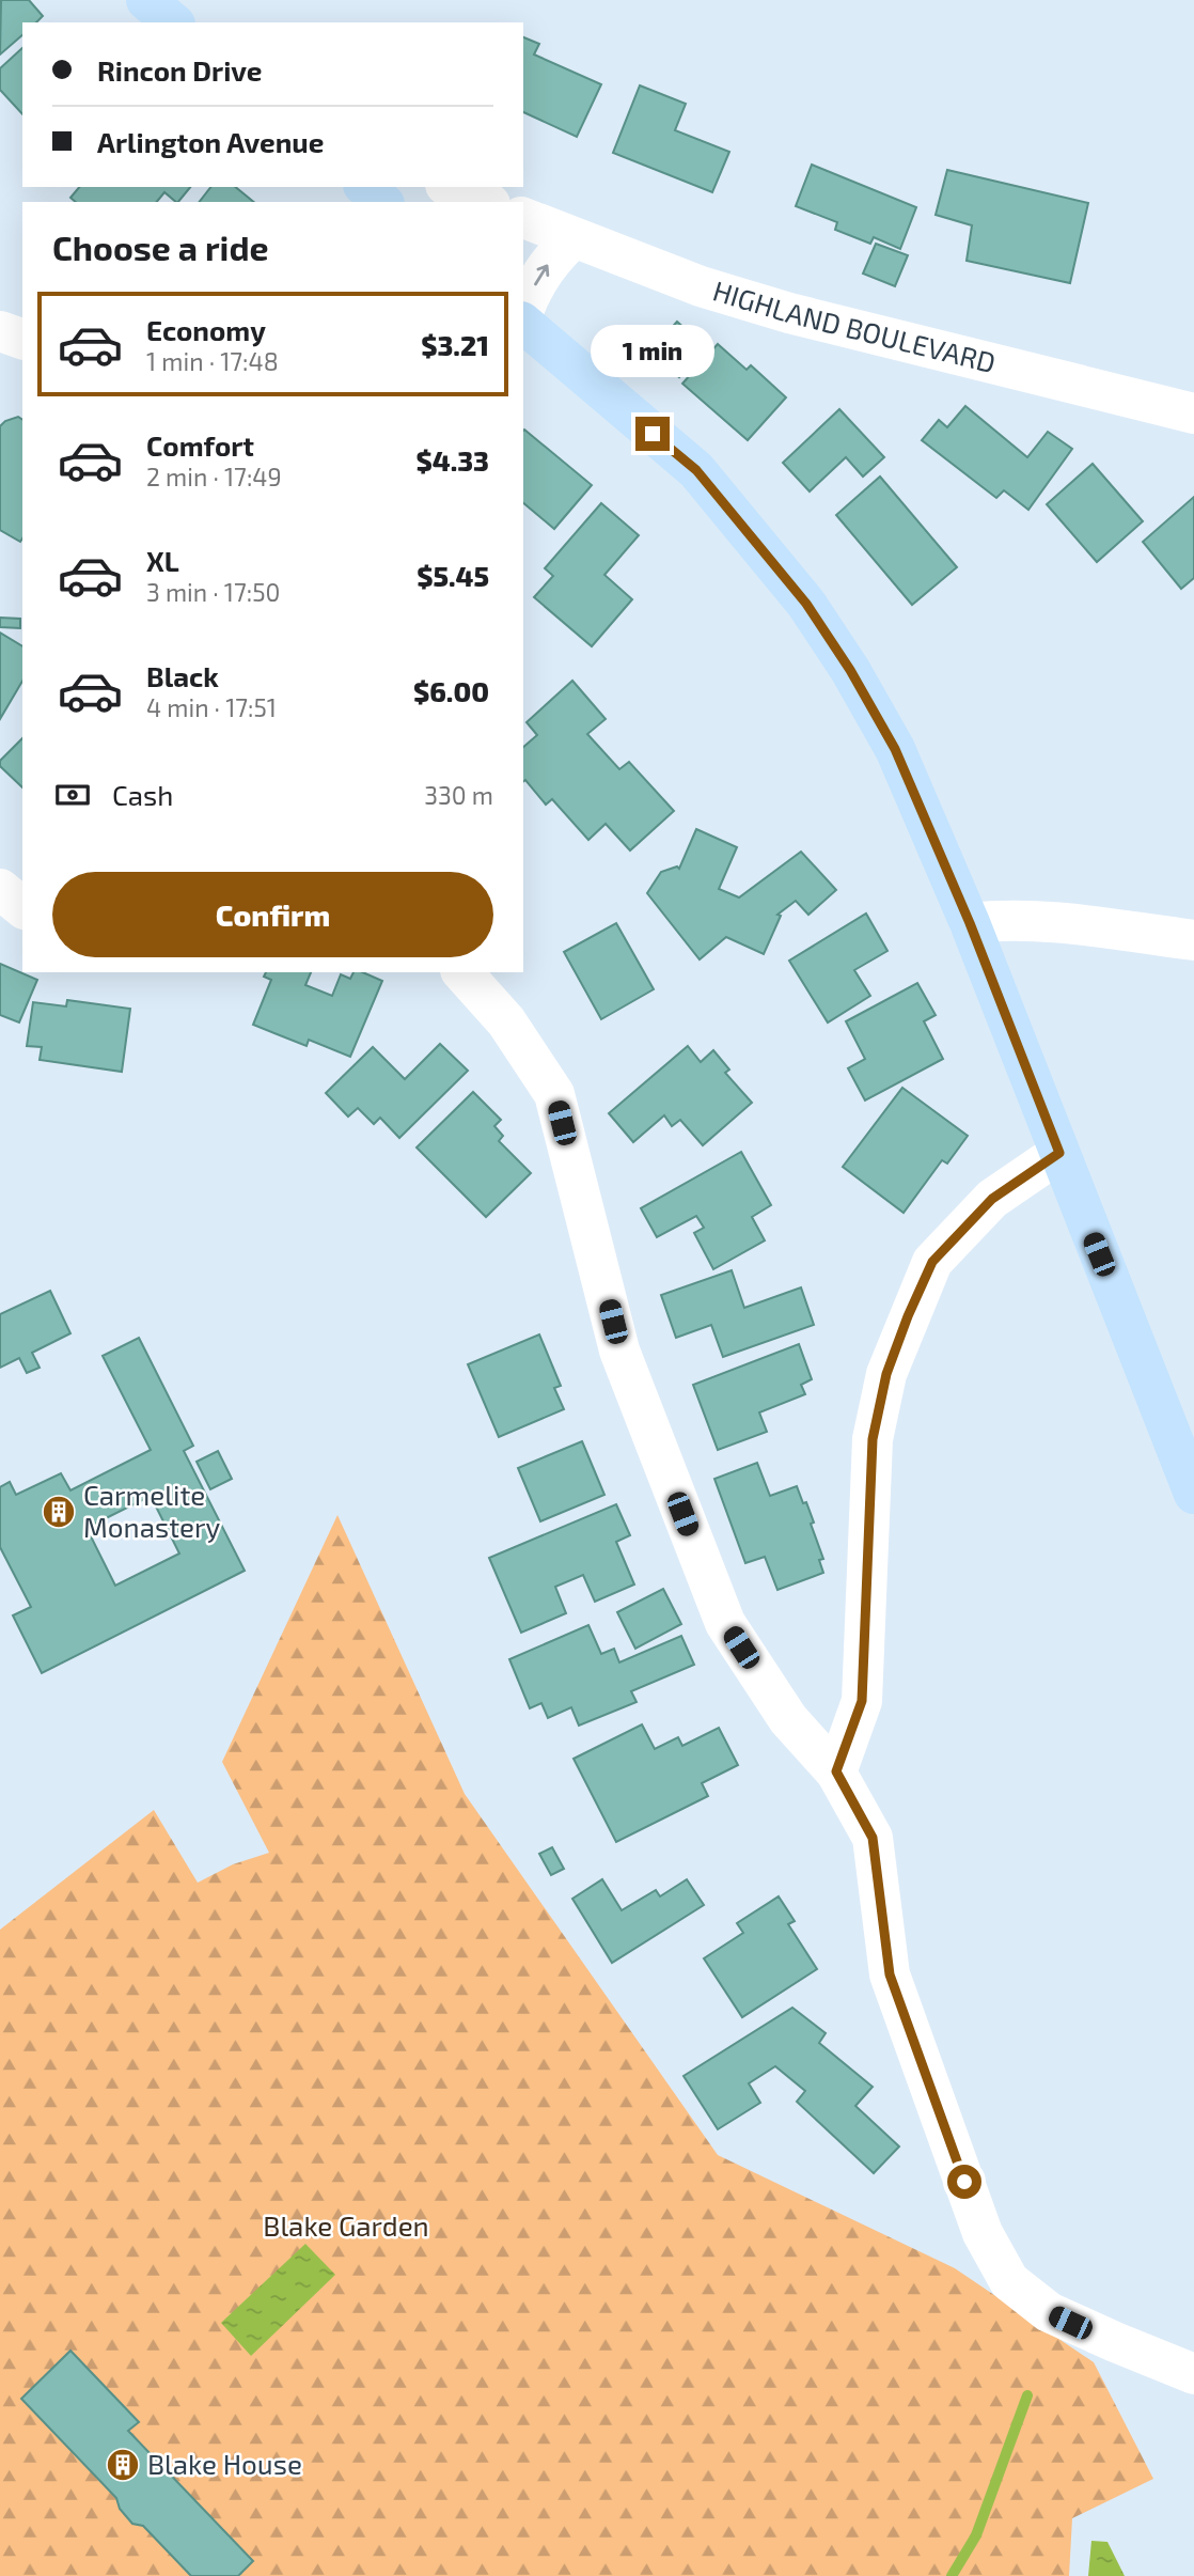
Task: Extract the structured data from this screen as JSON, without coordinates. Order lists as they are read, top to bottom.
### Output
{
  "streets": {
    "street": ["HIGHLAND BOULEVARD"]
  },
  "parks": ["Blake Garden"],
  "places": {
    "building": ["Carmelite Monastery", "Blake House"]
  },
  "page": {
    "banner": ["Rincon Drive", "Arlington Avenue"],
    "heading": "Choose a ride",
    "list": [
      {
        "name": "Economy",
        "note": "1 min · 17:48",
        "value": "$3.21"
      },
      {
        "name": "Comfort",
        "note": "2 min · 17:49",
        "value": "$4.33"
      },
      {
        "name": "XL",
        "note": "3 min · 17:50",
        "value": "$5.45"
      },
      {
        "name": "Black",
        "note": "4 min · 17:51",
        "value": "$6.00"
      }
    ],
    "bubble": "1 min",
    "pay": ["Cash", "330 m"],
    "buttons": "Confirm"
  }
}
